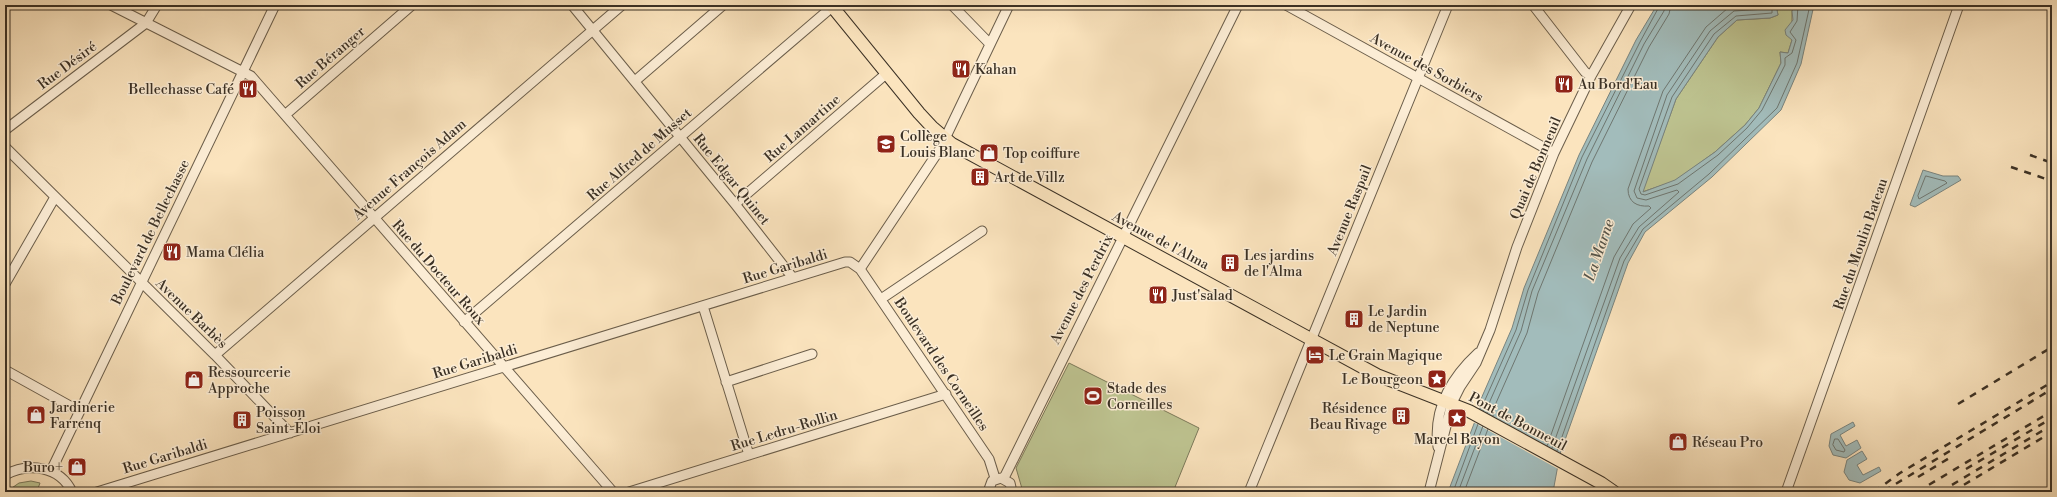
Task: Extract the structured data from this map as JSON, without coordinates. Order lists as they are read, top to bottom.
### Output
{
  "streets": {
    "main road": ["Avenue de l'Alma", "Pont de Bonneuil"],
    "street": [
      "Rue Béranger",
      "Rue Désiré",
      "Avenue des Sorbiers",
      "Rue Lamartine",
      "Rue Alfred de Musset",
      "Quai de Bonneuil",
      "Avenue François Adam",
      "Rue Edgar Quinet",
      "Avenue Raspail",
      "Boulevard de Bellechasse",
      "Rue du Moulin Bateau",
      "Rue Garibaldi",
      "Rue du Docteur Roux",
      "Avenue des Perdrix",
      "Avenue Barbès",
      "Boulevard des Corneilles",
      "Rue Ledru-Rollin"
    ]
  },
  "crossings": [
    ["Rue Béranger", "Rue du Docteur Roux"],
    ["Rue Désiré", "Rue du Docteur Roux"],
    ["Avenue des Sorbiers", "Quai de Bonneuil"],
    ["Avenue des Sorbiers", "Avenue Raspail"],
    ["Rue Lamartine", "Rue Edgar Quinet"],
    ["Rue Lamartine", "Avenue de l'Alma"],
    ["Rue Alfred de Musset", "Rue Edgar Quinet"],
    ["Rue Alfred de Musset", "Avenue de l'Alma"],
    ["Rue Alfred de Musset", "Rue du Docteur Roux"],
    ["Quai de Bonneuil", "Avenue de l'Alma"],
    ["Quai de Bonneuil", "Pont de Bonneuil"],
    ["Avenue François Adam", "Rue Edgar Quinet"],
    ["Avenue François Adam", "Rue du Docteur Roux"],
    ["Avenue François Adam", "Avenue Barbès"],
    ["Rue Edgar Quinet", "Rue Garibaldi"],
    ["Avenue Raspail", "Avenue de l'Alma"],
    ["Boulevard de Bellechasse", "Rue du Docteur Roux"],
    ["Boulevard de Bellechasse", "Avenue Barbès"],
    ["Avenue de l'Alma", "Avenue des Perdrix"],
    ["Avenue de l'Alma", "Pont de Bonneuil"],
    ["Rue Garibaldi", "Rue du Docteur Roux"],
    ["Rue Garibaldi", "Avenue Barbès"],
    ["Rue Garibaldi", "Boulevard des Corneilles"],
    ["Avenue des Perdrix", "Boulevard des Corneilles"],
    ["Boulevard des Corneilles", "Rue Ledru-Rollin"]
  ],
  "water": ["La Marne"],
  "places": {
    "restaurant": [
      "Kahan",
      "Au Bord'Eau",
      "Bellechasse Café",
      "Mama Clélia",
      "Just'salad"
    ],
    "school or university": ["Collège Louis Blanc"],
    "shop": [
      "Top coiffure",
      "Ressourcerie Approche",
      "Jardinerie Farrenq",
      "Réseau Pro",
      "Buro+"
    ],
    "building": [
      "Art de Villz",
      "Les jardins de l'Alma",
      "Le Jardin de Neptune",
      "Résidence Beau Rivage",
      "Poisson Saint-Éloi"
    ],
    "hotel": ["Le Grain Magique"],
    "place": ["Le Bourgeon", "Marcel Bayon"],
    "sports": ["Stade des Corneilles"]
  }
}
